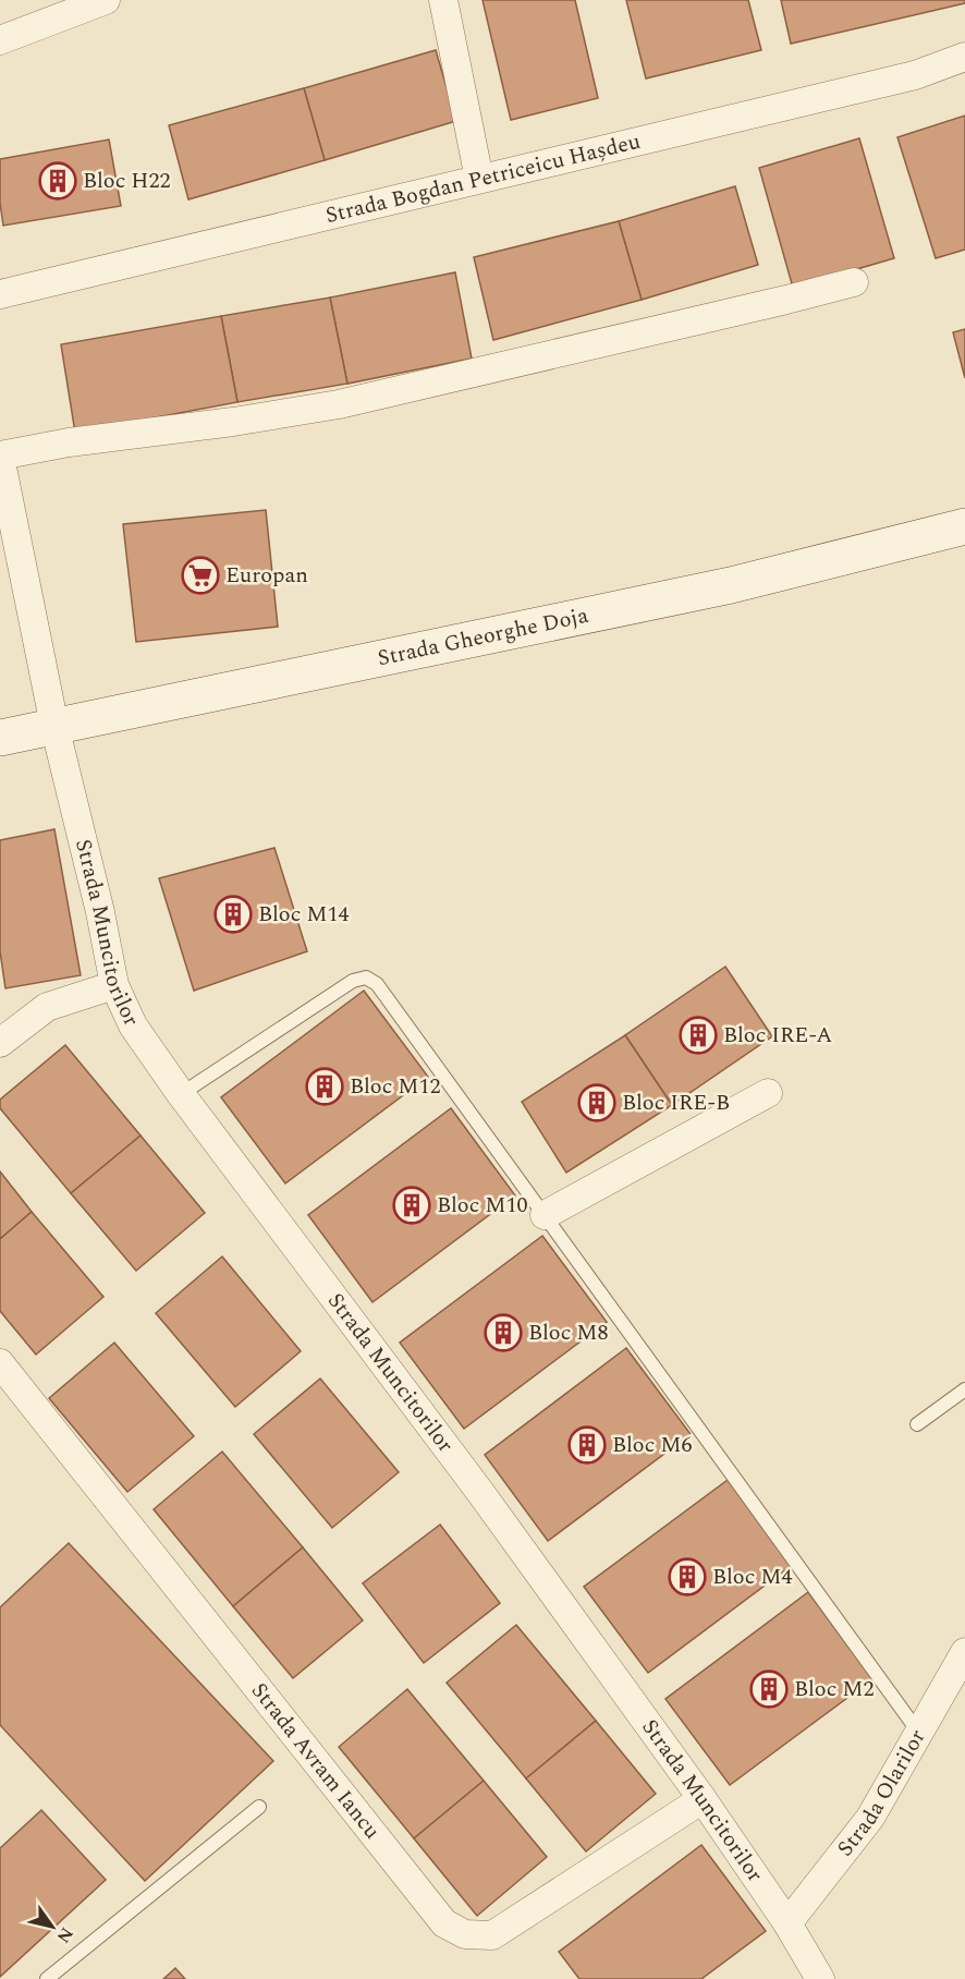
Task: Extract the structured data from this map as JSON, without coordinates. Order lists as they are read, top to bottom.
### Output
{
  "streets": {
    "main road": ["Strada Gheorghe Doja"],
    "street": [
      "Strada Bogdan Petriceicu Hașdeu",
      "Strada Muncitorilor",
      "Strada Avram Iancu",
      "Strada Olarilor"
    ]
  },
  "crossings": [
    ["Strada Gheorghe Doja", "Strada Muncitorilor"],
    ["Strada Muncitorilor", "Strada Avram Iancu"],
    ["Strada Muncitorilor", "Strada Olarilor"]
  ],
  "places": {
    "building": [
      "Bloc H22",
      "Bloc M14",
      "Bloc IRE-A",
      "Bloc M12",
      "Bloc IRE-B",
      "Bloc M10",
      "Bloc M8",
      "Bloc M6",
      "Bloc M4",
      "Bloc M2"
    ],
    "supermarket": ["Europan"]
  },
  "north": "bottom right"
}
